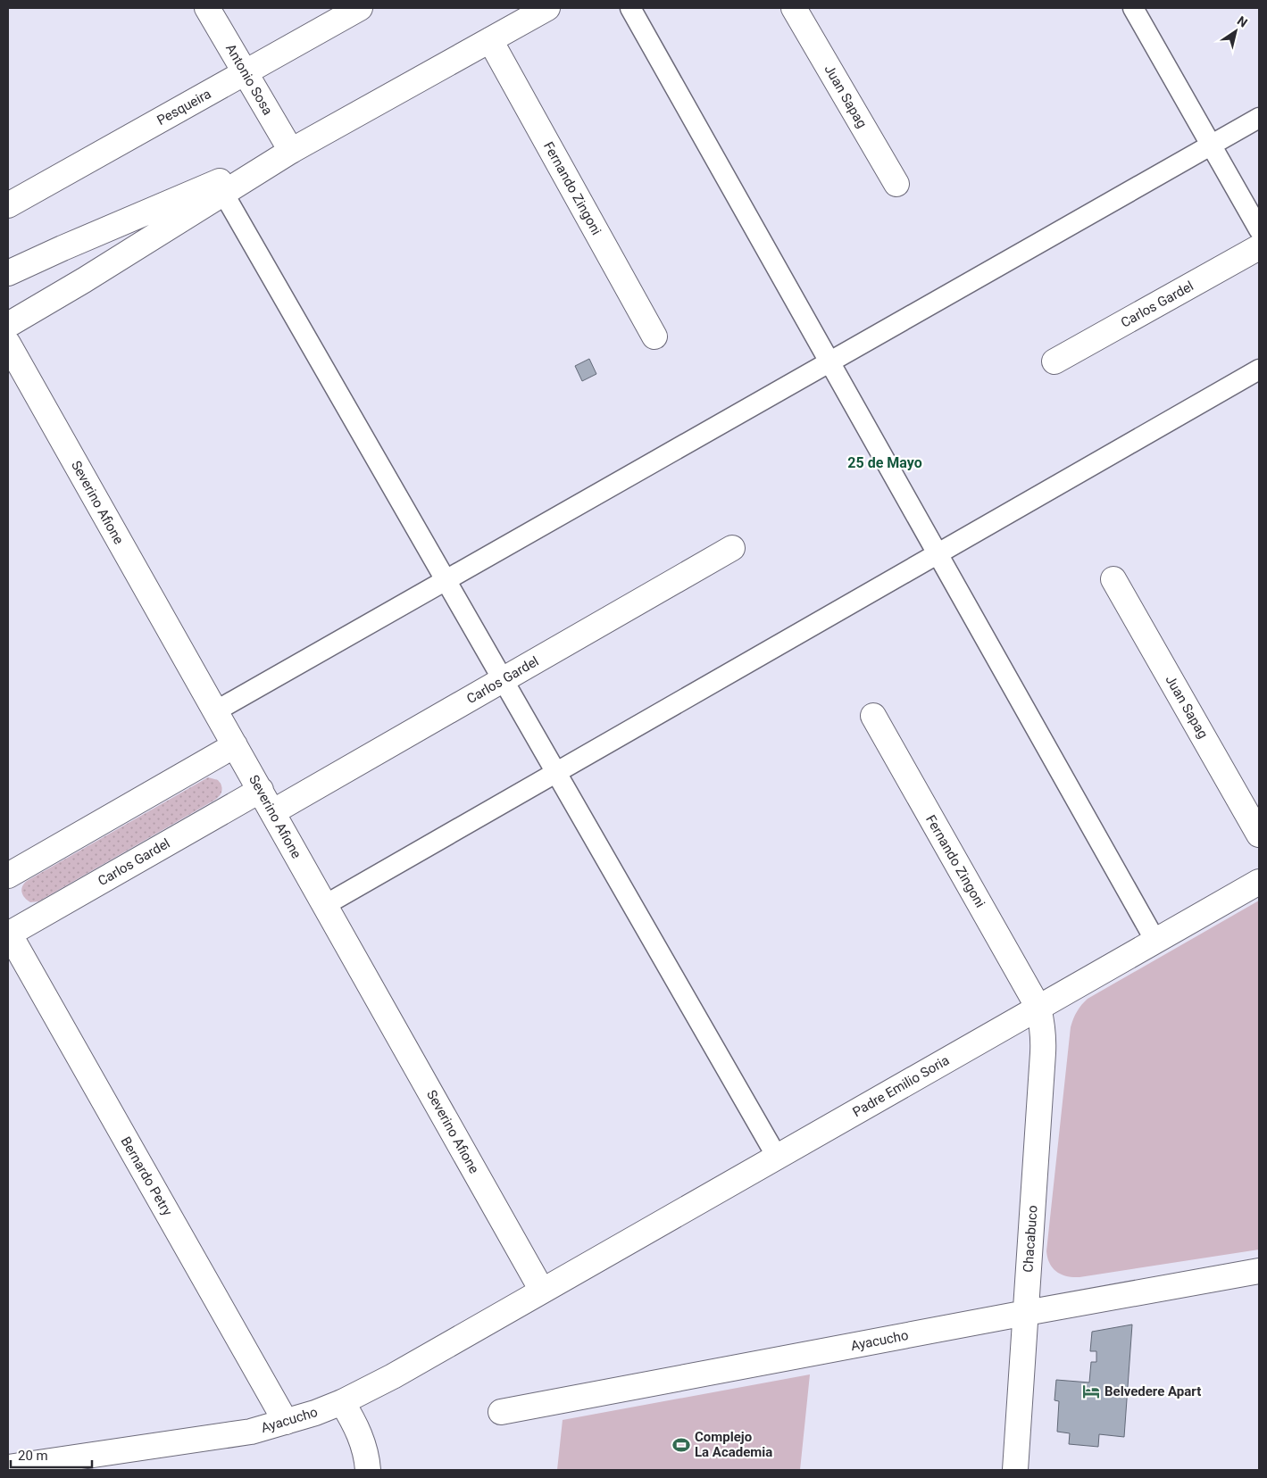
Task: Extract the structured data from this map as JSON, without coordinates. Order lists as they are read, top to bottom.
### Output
{
  "streets": {
    "street": [
      "Antonio Sosa",
      "Juan Sapag",
      "Pesqueira",
      "Fernando Zingoni",
      "Carlos Gardel",
      "Severino Afione",
      "Padre Emilio Soria",
      "Bernardo Petry",
      "Chacabuco",
      "Ayacucho"
    ]
  },
  "crossings": [
    ["Antonio Sosa", "Pesqueira"],
    ["Fernando Zingoni", "Padre Emilio Soria"],
    ["Fernando Zingoni", "Chacabuco"],
    ["Carlos Gardel", "Severino Afione"],
    ["Carlos Gardel", "Bernardo Petry"],
    ["Severino Afione", "Padre Emilio Soria"],
    ["Severino Afione", "Ayacucho"],
    ["Padre Emilio Soria", "Chacabuco"],
    ["Padre Emilio Soria", "Ayacucho"],
    ["Bernardo Petry", "Ayacucho"],
    ["Chacabuco", "Ayacucho"]
  ],
  "districts": ["25 de Mayo"],
  "places": {
    "hotel": ["Belvedere Apart"],
    "sports": ["Complejo La Academia"]
  },
  "scale_bar": "20 m",
  "north": "top right"
}
